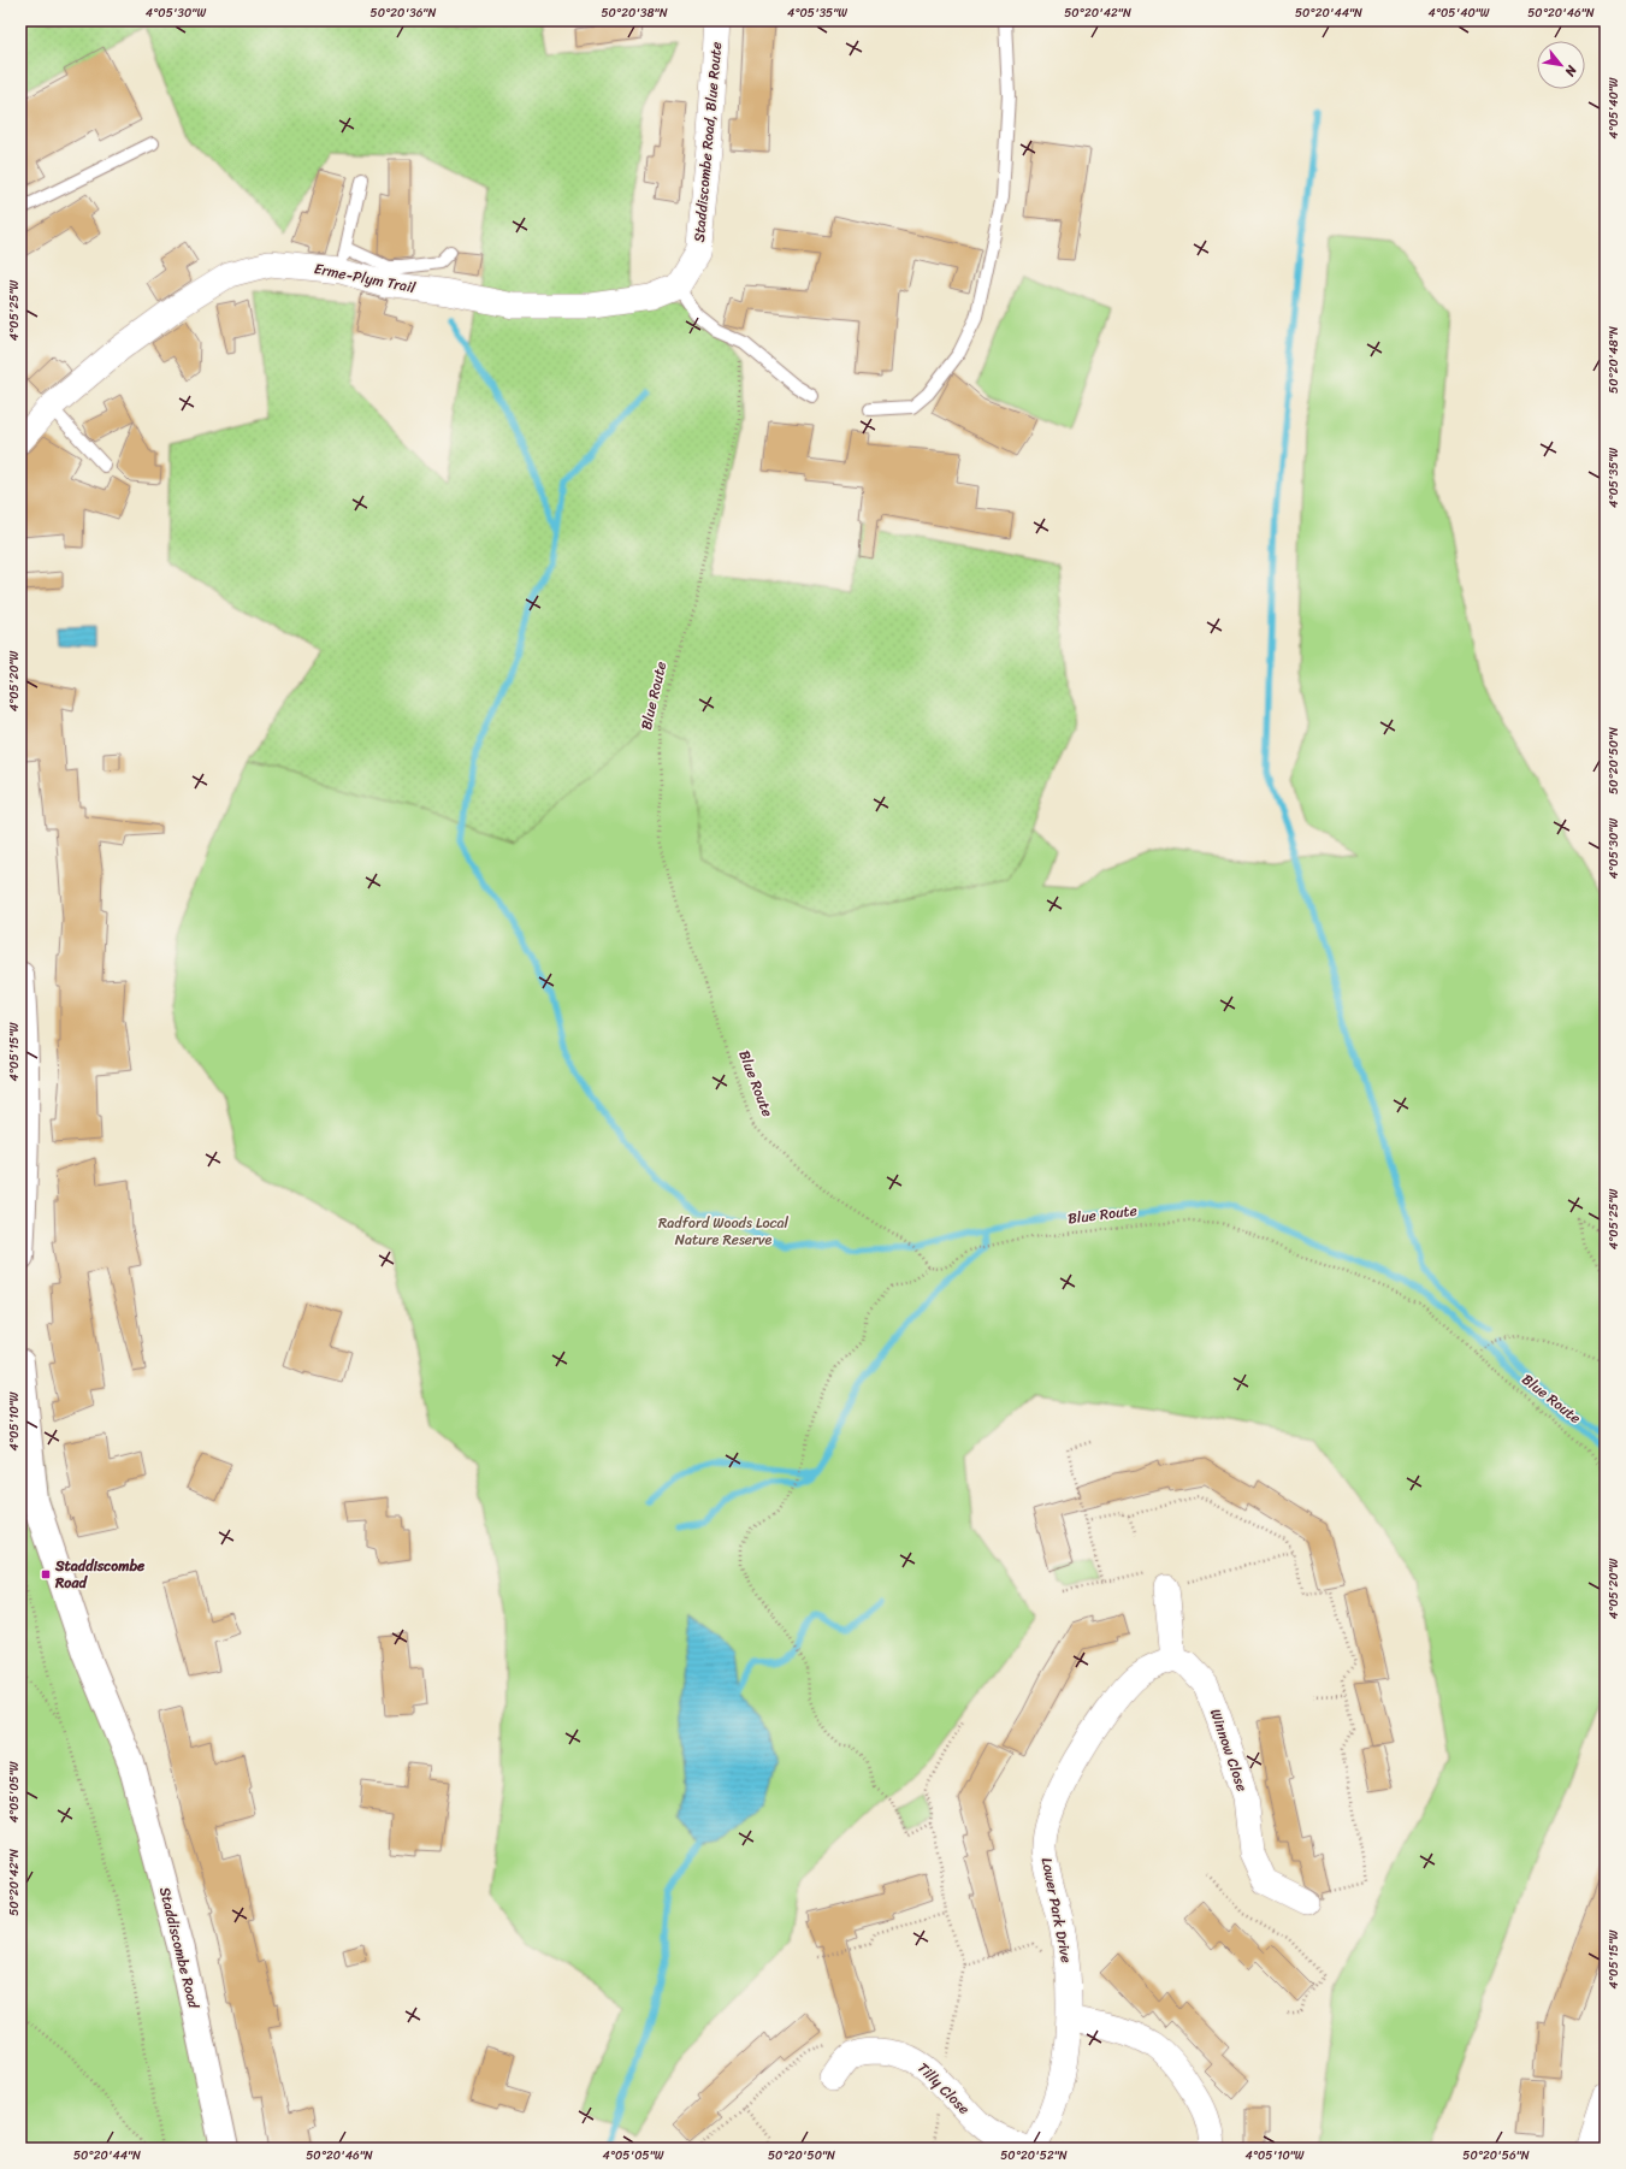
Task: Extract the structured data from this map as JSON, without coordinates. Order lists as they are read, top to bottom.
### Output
{
  "streets": {
    "street": [
      "Staddiscombe Road, Blue Route",
      "Erme-Plym Trail",
      "Winnow Close",
      "Lower Park Drive",
      "Staddiscombe Road",
      "Tilly Close"
    ],
    "path": ["Blue Route"]
  },
  "crossings": [
    ["Staddiscombe Road, Blue Route", "Erme-Plym Trail"],
    ["Winnow Close", "Lower Park Drive"],
    ["Lower Park Drive", "Tilly Close"]
  ],
  "parks": ["Radford Woods Local Nature Reserve"],
  "places": {
    "transit": ["Staddiscombe Road"]
  },
  "north": "bottom right",
  "coordinates": [
    "4°05'30\"W",
    "50°20'36\"N",
    "50°20'38\"N",
    "4°05'35\"W",
    "50°20'42\"N",
    "50°20'44\"N",
    "4°05'40\"W",
    "50°20'46\"N",
    "4°05'25\"W",
    "50°20'48\"N",
    "4°05'20\"W",
    "50°20'50\"N",
    "4°05'15\"W",
    "4°05'10\"W",
    "4°05'05\"W",
    "50°20'52\"N",
    "50°20'56\"N"
  ]
}
